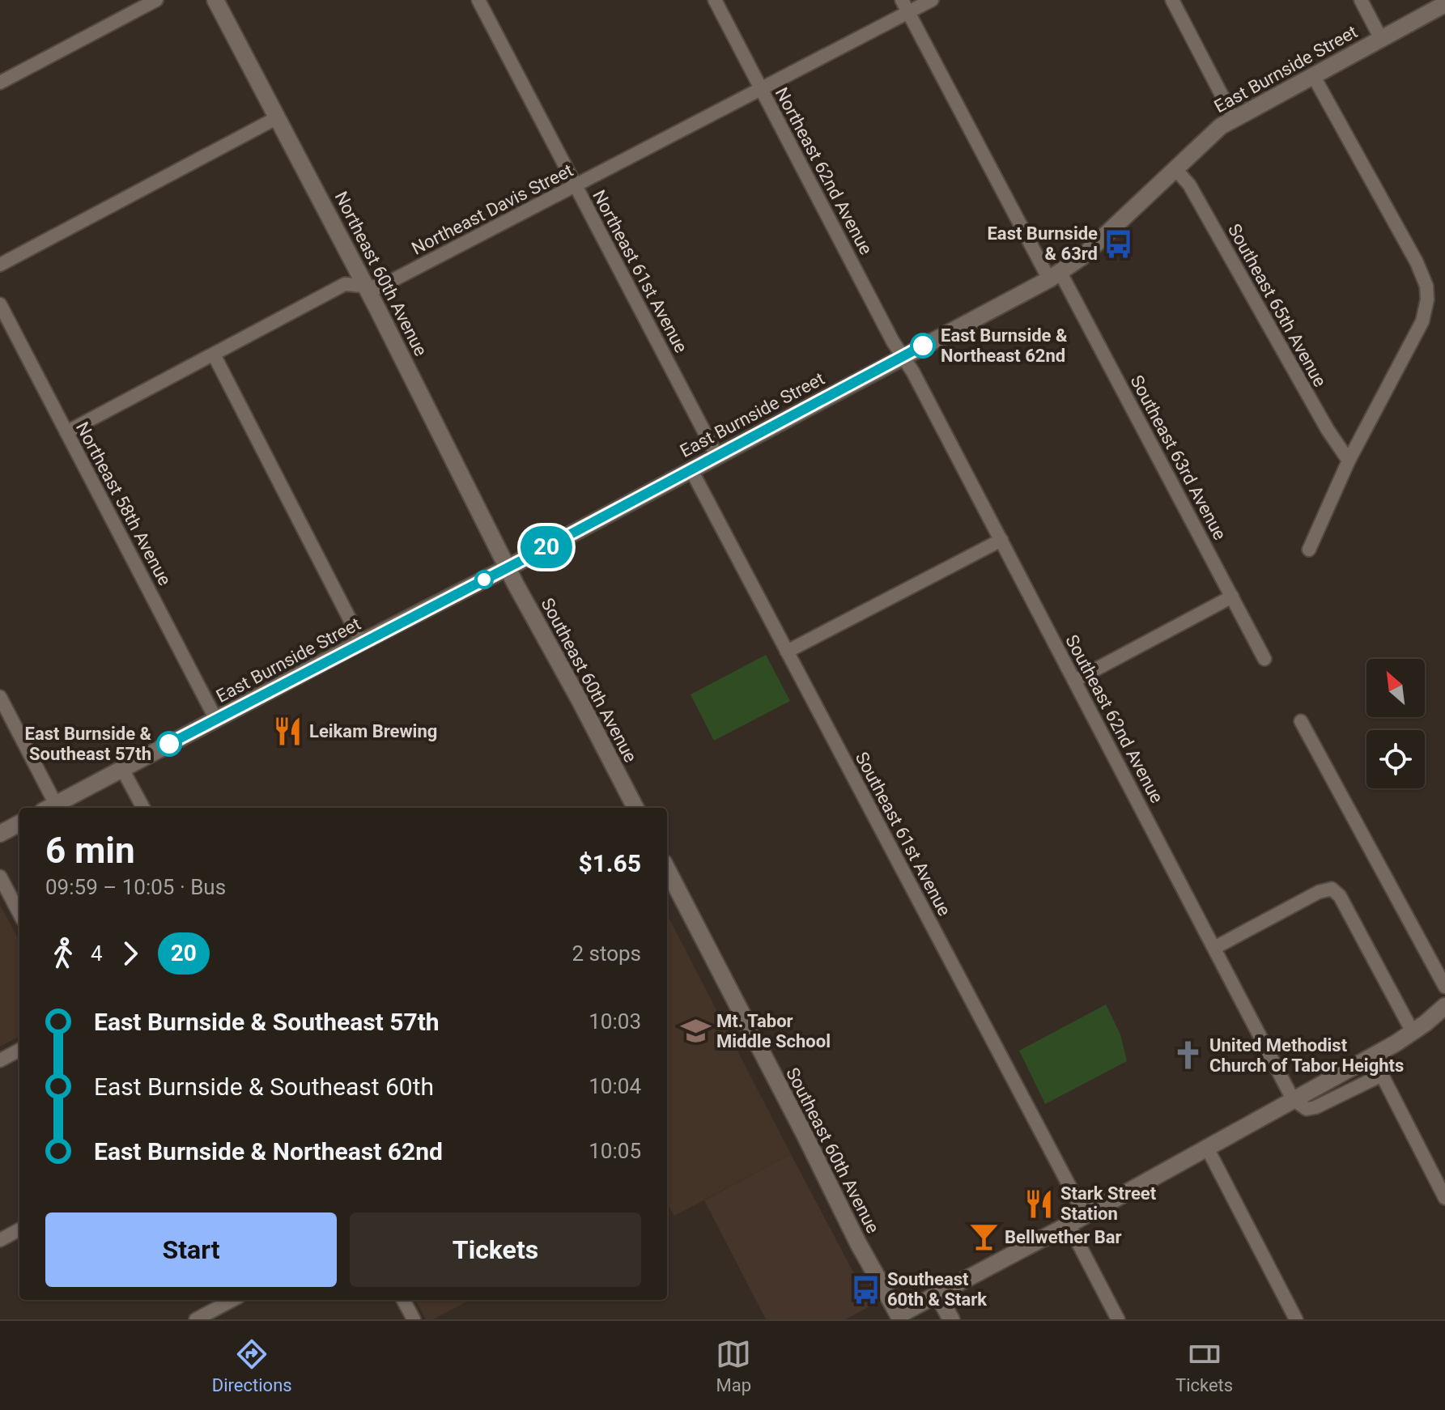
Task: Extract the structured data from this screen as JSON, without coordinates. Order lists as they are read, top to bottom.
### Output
{
  "streets": {
    "main road": ["East Burnside Street", "Northeast 60th Avenue", "Southeast 60th Avenue"],
    "street": [
      "Northeast 62nd Avenue",
      "Northeast Davis Street",
      "Northeast 61st Avenue",
      "Southeast 65th Avenue",
      "Southeast 63rd Avenue",
      "Northeast 58th Avenue",
      "Southeast 62nd Avenue",
      "Southeast 61st Avenue"
    ]
  },
  "crossings": [
    ["East Burnside Street", "Northeast 62nd Avenue"],
    ["East Burnside Street", "Northeast 61st Avenue"],
    ["East Burnside Street", "Northeast 60th Avenue"],
    ["East Burnside Street", "Southeast 65th Avenue"],
    ["East Burnside Street", "Southeast 63rd Avenue"],
    ["East Burnside Street", "Northeast 58th Avenue"],
    ["East Burnside Street", "Southeast 60th Avenue"],
    ["East Burnside Street", "Southeast 62nd Avenue"],
    ["East Burnside Street", "Southeast 61st Avenue"],
    ["Northeast 62nd Avenue", "Northeast Davis Street"],
    ["Northeast 62nd Avenue", "Southeast 62nd Avenue"],
    ["Northeast Davis Street", "Northeast 61st Avenue"],
    ["Northeast Davis Street", "Northeast 60th Avenue"],
    ["Northeast Davis Street", "Southeast 63rd Avenue"],
    ["Northeast Davis Street", "Northeast 58th Avenue"],
    ["Northeast 60th Avenue", "Southeast 60th Avenue"]
  ],
  "places": {
    "bus stop": ["East Burnside & 63rd", "Southeast 60th & Stark"],
    "other": ["East Burnside & Northeast 62nd", "East Burnside & Southeast 57th"],
    "restaurant": ["Leikam Brewing", "Stark Street Station"],
    "school or university": ["Mt. Tabor Middle School"],
    "church": ["United Methodist Church of Tabor Heights"],
    "bar": ["Bellwether Bar"]
  },
  "lines": ["bus line 20"],
  "north": "top left",
  "page": {
    "on_map": "20",
    "heading": ["6 min", "09:59 – 10:05 · Bus", "$1.65"],
    "legs": ["4", "20", "2 stops"],
    "list": [
      {
        "name": "East Burnside & Southeast 57th",
        "value": "10:03"
      },
      {
        "name": "East Burnside & Southeast 60th",
        "value": "10:04"
      },
      {
        "name": "East Burnside & Northeast 62nd",
        "value": "10:05"
      }
    ],
    "buttons": ["Start", "Tickets"],
    "tabs": ["Directions", "Map", "Tickets"]
  }
}
